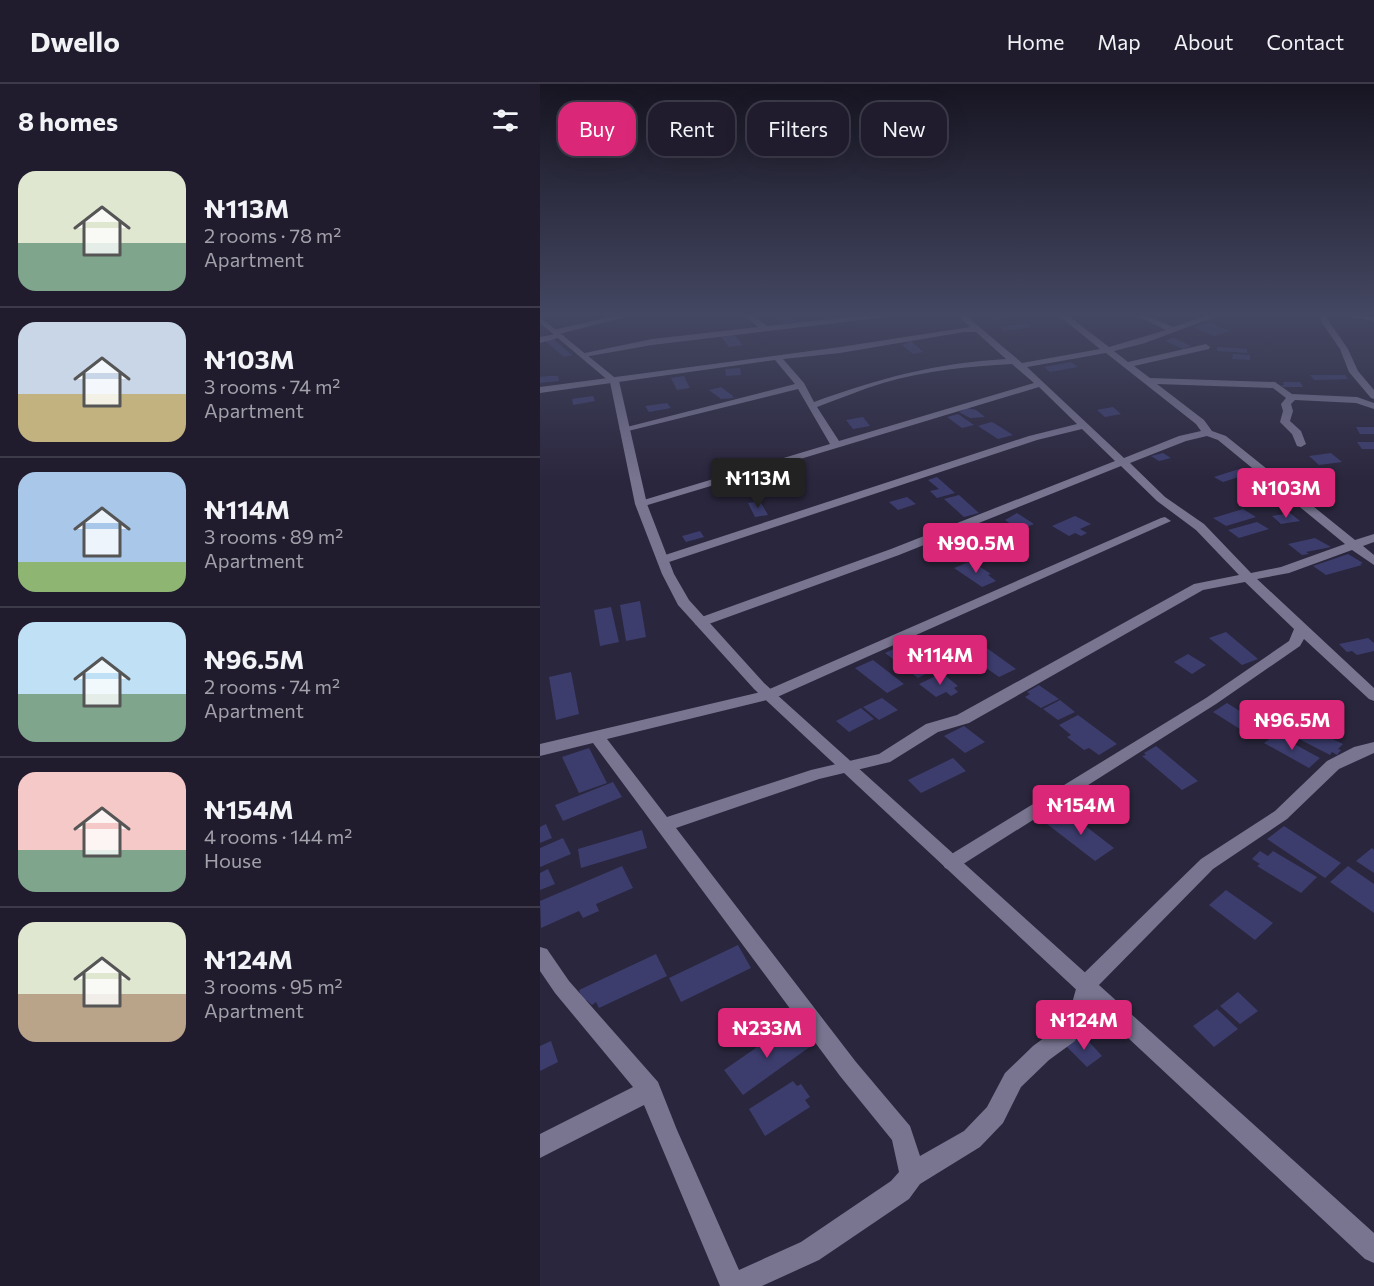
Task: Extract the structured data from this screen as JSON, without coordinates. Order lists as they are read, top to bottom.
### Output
{
  "page": {
    "header": "Dwello",
    "nav": [
      "Home",
      "Map",
      "About",
      "Contact"
    ],
    "heading": "8 homes",
    "chip": [
      "Buy",
      "Rent",
      "Filters",
      "New"
    ],
    "list": [
      {
        "name": "₦113M",
        "note": "2 rooms · 78 m² · Apartment"
      },
      {
        "name": "₦103M",
        "note": "3 rooms · 74 m² · Apartment"
      },
      {
        "name": "₦114M",
        "note": "3 rooms · 89 m² · Apartment"
      },
      {
        "name": "₦96.5M",
        "note": "2 rooms · 74 m² · Apartment"
      },
      {
        "name": "₦154M",
        "note": "4 rooms · 144 m² · House"
      },
      {
        "name": "₦124M",
        "note": "3 rooms · 95 m² · Apartment"
      }
    ],
    "price": [
      "₦113M",
      "₦103M",
      "₦90.5M",
      "₦114M",
      "₦96.5M",
      "₦154M",
      "₦124M",
      "₦233M"
    ]
  }
}
